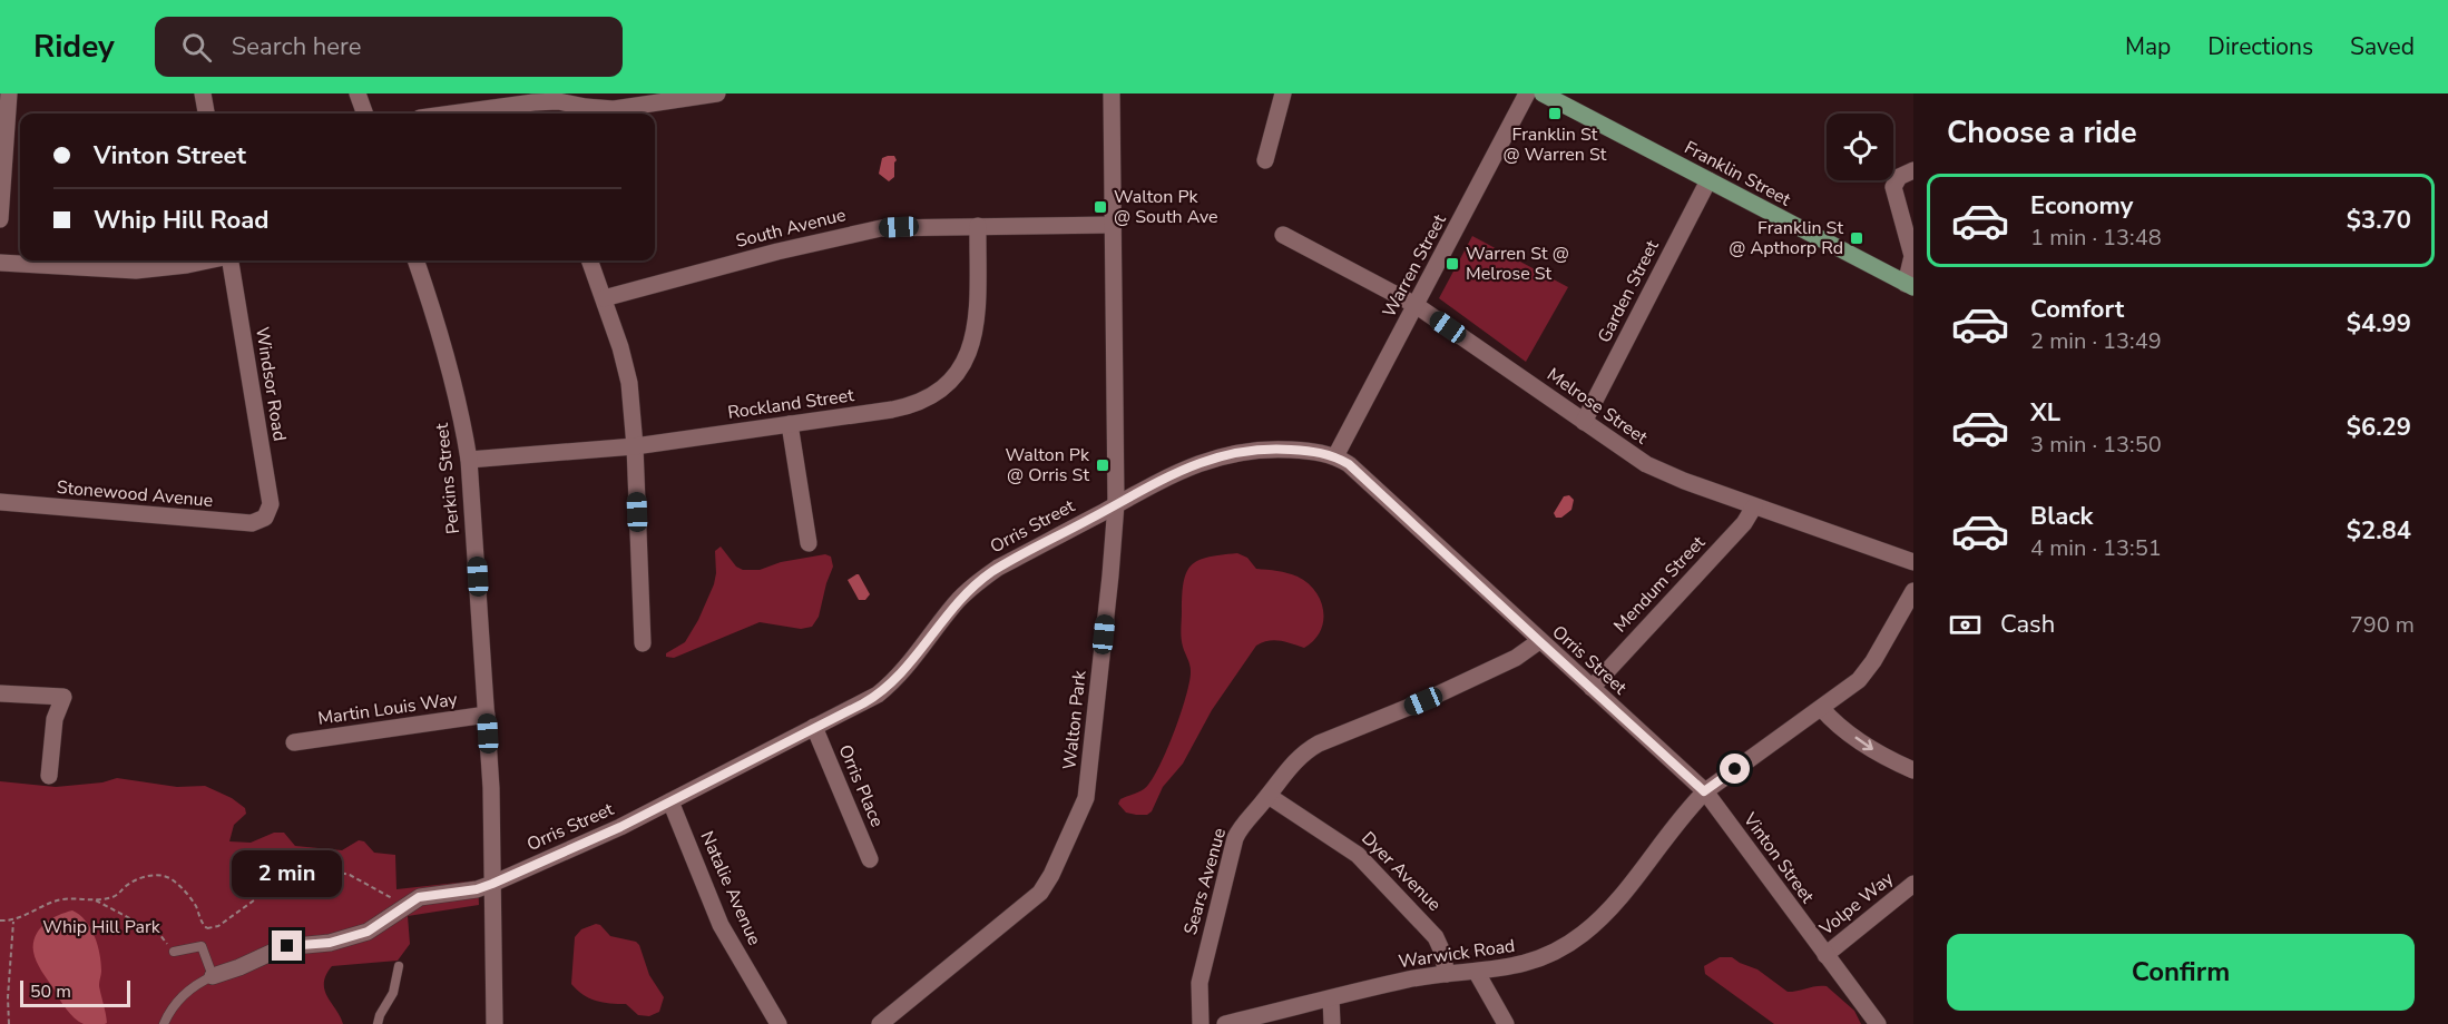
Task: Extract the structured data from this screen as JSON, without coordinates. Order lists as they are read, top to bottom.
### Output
{
  "streets": {
    "main road": ["Franklin Street"],
    "street": [
      "South Avenue",
      "Warren Street",
      "Garden Street",
      "Windsor Road",
      "Rockland Street",
      "Melrose Street",
      "Perkins Street",
      "Stonewood Avenue",
      "Orris Street",
      "Mendum Street",
      "Martin Louis Way",
      "Walton Park",
      "Orris Place",
      "Vinton Street",
      "Dyer Avenue",
      "Sears Avenue",
      "Natalie Avenue",
      "Volpe Way",
      "Warwick Road"
    ]
  },
  "crossings": [
    ["Franklin Street", "Garden Street"],
    ["South Avenue", "Rockland Street"],
    ["South Avenue", "Walton Park"],
    ["Warren Street", "Melrose Street"],
    ["Warren Street", "Orris Street"],
    ["Garden Street", "Melrose Street"],
    ["Windsor Road", "Stonewood Avenue"],
    ["Rockland Street", "Perkins Street"],
    ["Melrose Street", "Mendum Street"],
    ["Perkins Street", "Orris Street"],
    ["Perkins Street", "Martin Louis Way"],
    ["Orris Street", "Mendum Street"],
    ["Orris Street", "Walton Park"],
    ["Orris Street", "Orris Place"],
    ["Orris Street", "Vinton Street"],
    ["Orris Street", "Sears Avenue"],
    ["Orris Street", "Natalie Avenue"],
    ["Orris Street", "Warwick Road"],
    ["Vinton Street", "Volpe Way"],
    ["Vinton Street", "Warwick Road"],
    ["Dyer Avenue", "Sears Avenue"],
    ["Dyer Avenue", "Warwick Road"]
  ],
  "parks": ["Whip Hill Park"],
  "places": {
    "transit": [
      "Franklin St @ Warren St",
      "Walton Pk @ South Ave",
      "Franklin St @ Apthorp Rd",
      "Warren St @ Melrose St",
      "Walton Pk @ Orris St"
    ]
  },
  "scale_bar": "50 m",
  "page": {
    "header": "Ridey",
    "search": "Search here",
    "nav": ["Map", "Directions", "Saved"],
    "heading": "Choose a ride",
    "banner": ["Vinton Street", "Whip Hill Road"],
    "list": [
      {
        "name": "Economy",
        "note": "1 min · 13:48",
        "value": "$3.70"
      },
      {
        "name": "Comfort",
        "note": "2 min · 13:49",
        "value": "$4.99"
      },
      {
        "name": "XL",
        "note": "3 min · 13:50",
        "value": "$6.29"
      },
      {
        "name": "Black",
        "note": "4 min · 13:51",
        "value": "$2.84"
      }
    ],
    "pay": ["Cash", "790 m"],
    "bubble": "2 min",
    "buttons": "Confirm",
    "scale": "50 m"
  }
}
